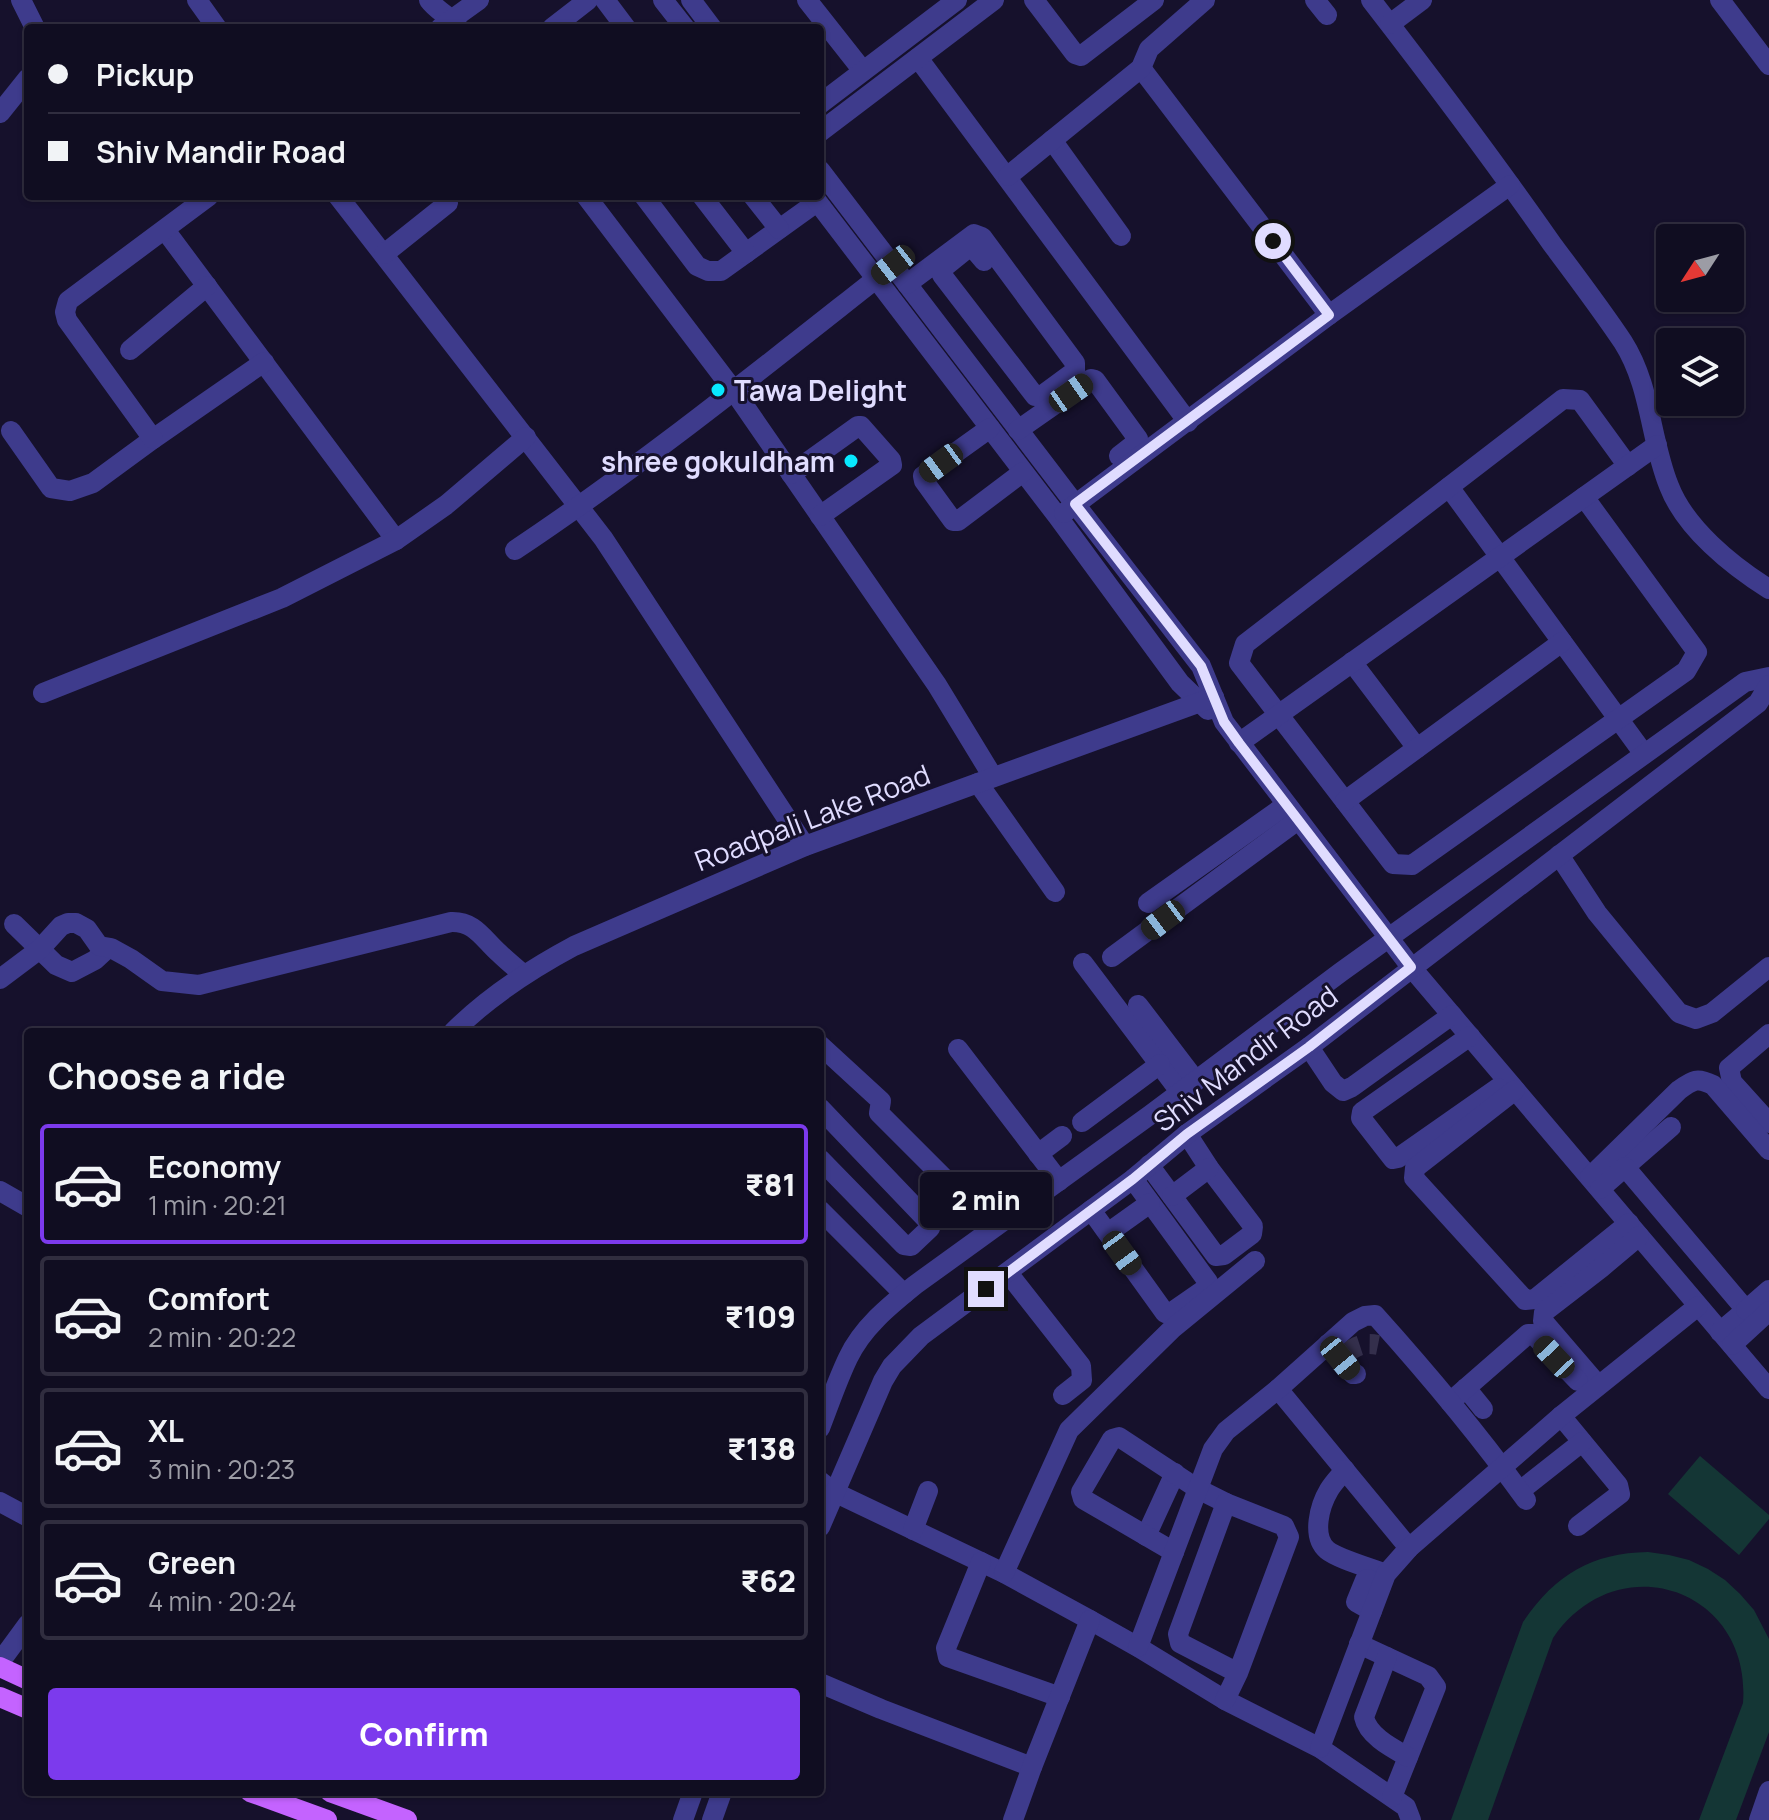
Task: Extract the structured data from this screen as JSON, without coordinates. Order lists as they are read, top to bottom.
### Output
{
  "streets": {
    "street": ["Roadpali Lake Road", "Shiv Mandir Road"]
  },
  "places": ["Tawa Delight", "shree gokuldham"],
  "north": "bottom left",
  "page": {
    "banner": ["Pickup", "Shiv Mandir Road"],
    "heading": "Choose a ride",
    "list": [
      {
        "name": "Economy",
        "note": "1 min · 20:21",
        "value": "₹81"
      },
      {
        "name": "Comfort",
        "note": "2 min · 20:22",
        "value": "₹109"
      },
      {
        "name": "XL",
        "note": "3 min · 20:23",
        "value": "₹138"
      },
      {
        "name": "Green",
        "note": "4 min · 20:24",
        "value": "₹62"
      }
    ],
    "bubble": "2 min",
    "buttons": "Confirm"
  }
}
